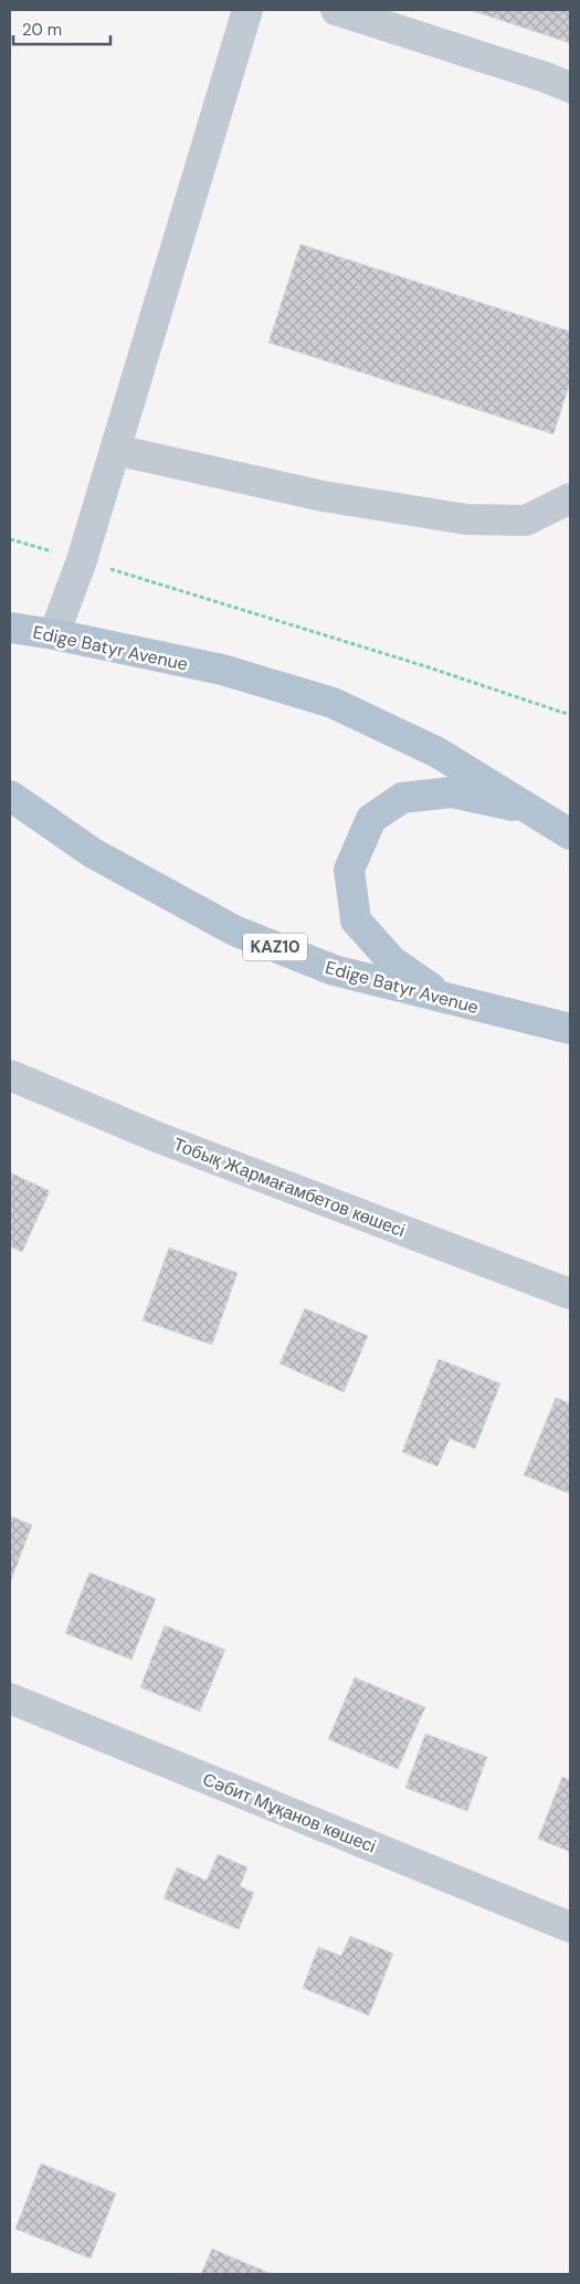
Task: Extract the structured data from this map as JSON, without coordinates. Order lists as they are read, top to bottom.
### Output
{
  "streets": {
    "main road": ["Edige Batyr Avenue", "KAZ10"],
    "street": ["Тобық Жармағамбетов көшесі", "Сәбит Мұқанов көшесі"]
  },
  "scale_bar": "20 m"
}
